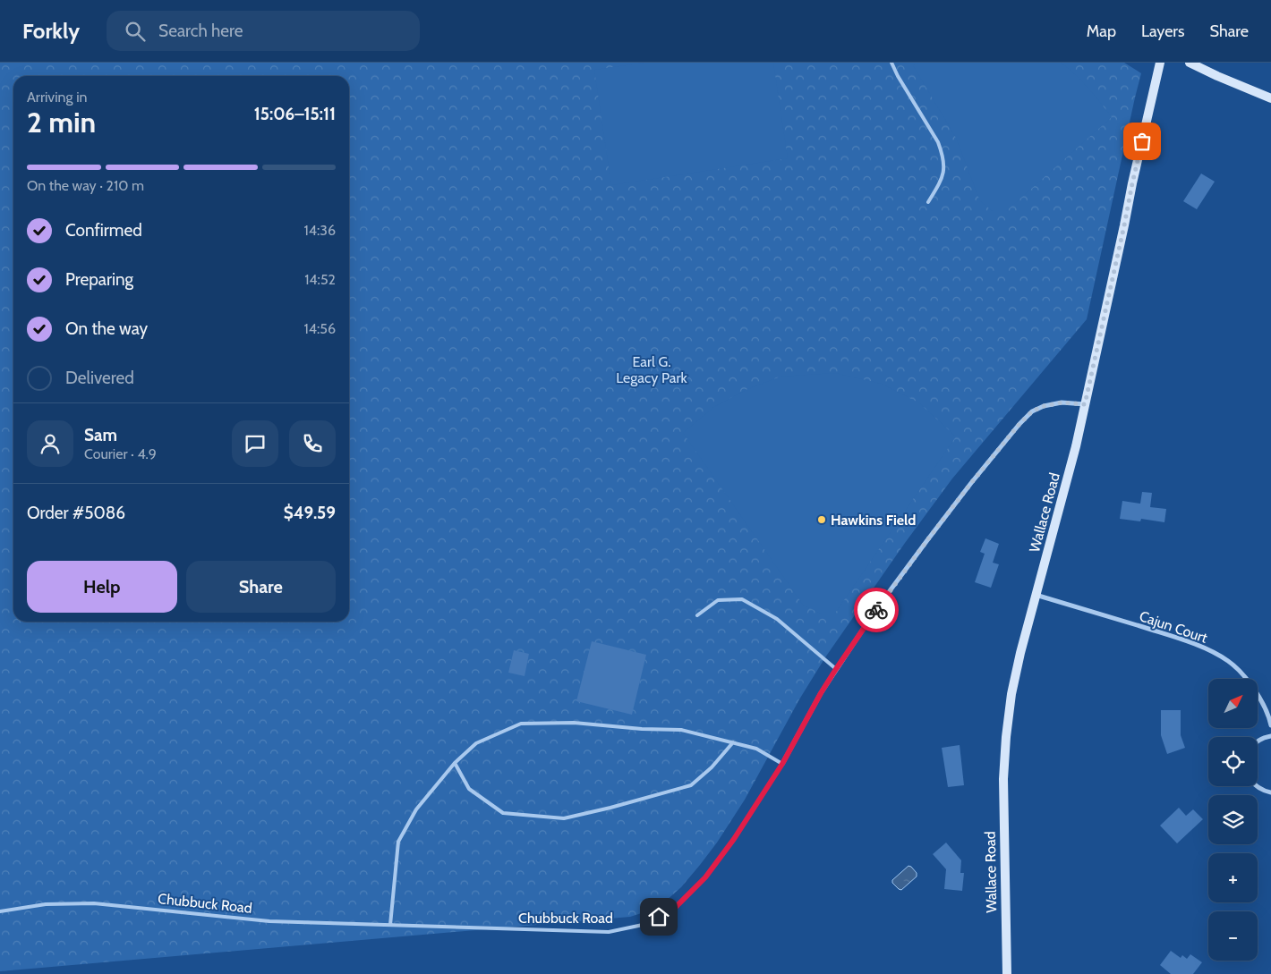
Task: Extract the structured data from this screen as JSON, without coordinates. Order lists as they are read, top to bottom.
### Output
{
  "streets": {
    "street": ["Wallace Road", "Cajun Court", "Chubbuck Road"]
  },
  "crossings": [
    ["Wallace Road", "Cajun Court"],
    ["Wallace Road", "Chubbuck Road"]
  ],
  "parks": ["Earl G. Legacy Park"],
  "places": ["Hawkins Field"],
  "north": "top right",
  "page": {
    "header": "Forkly",
    "search": "Search here",
    "nav": ["Map", "Layers", "Share"],
    "heading": ["2 min", "Arriving in", "15:06–15:11"],
    "panel": [
      "Sam",
      "Courier · 4.9",
      "Order #5086",
      "$49.59"
    ],
    "bar": "On the way · 210 m",
    "list": [
      ["Confirmed", "14:36"],
      ["Preparing", "14:52"],
      ["On the way", "14:56"],
      "Delivered"
    ],
    "buttons": ["Help", "Share"],
    "map_buttons": ["+", "−"]
  }
}
